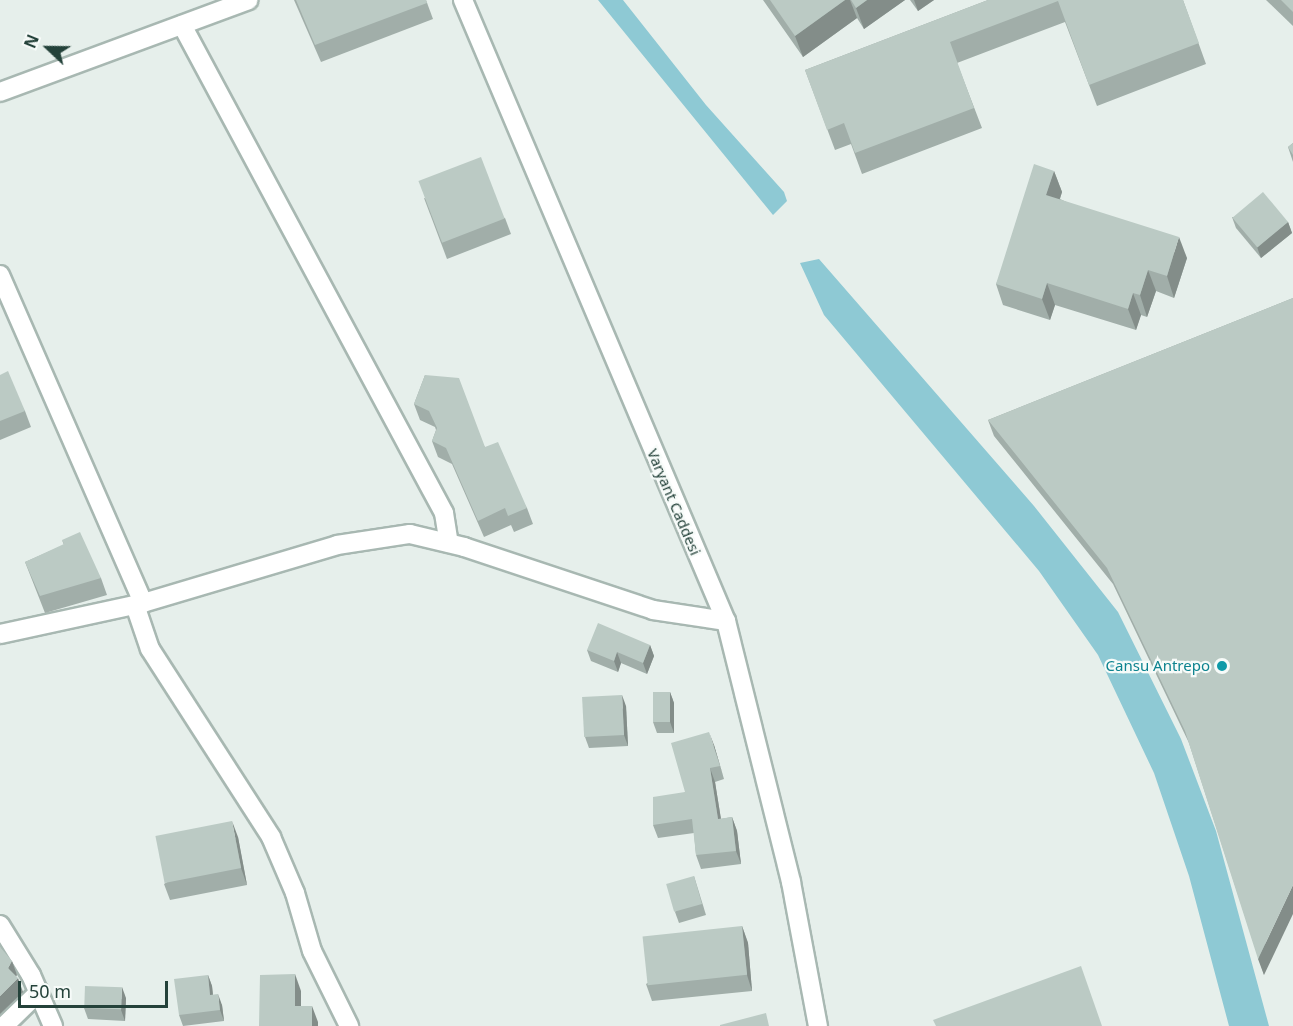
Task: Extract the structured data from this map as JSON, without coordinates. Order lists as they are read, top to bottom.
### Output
{
  "streets": {
    "street": ["Varyant Caddesi"]
  },
  "places": ["Cansu Antrepo"],
  "scale_bar": "50 m",
  "north": "left"
}
